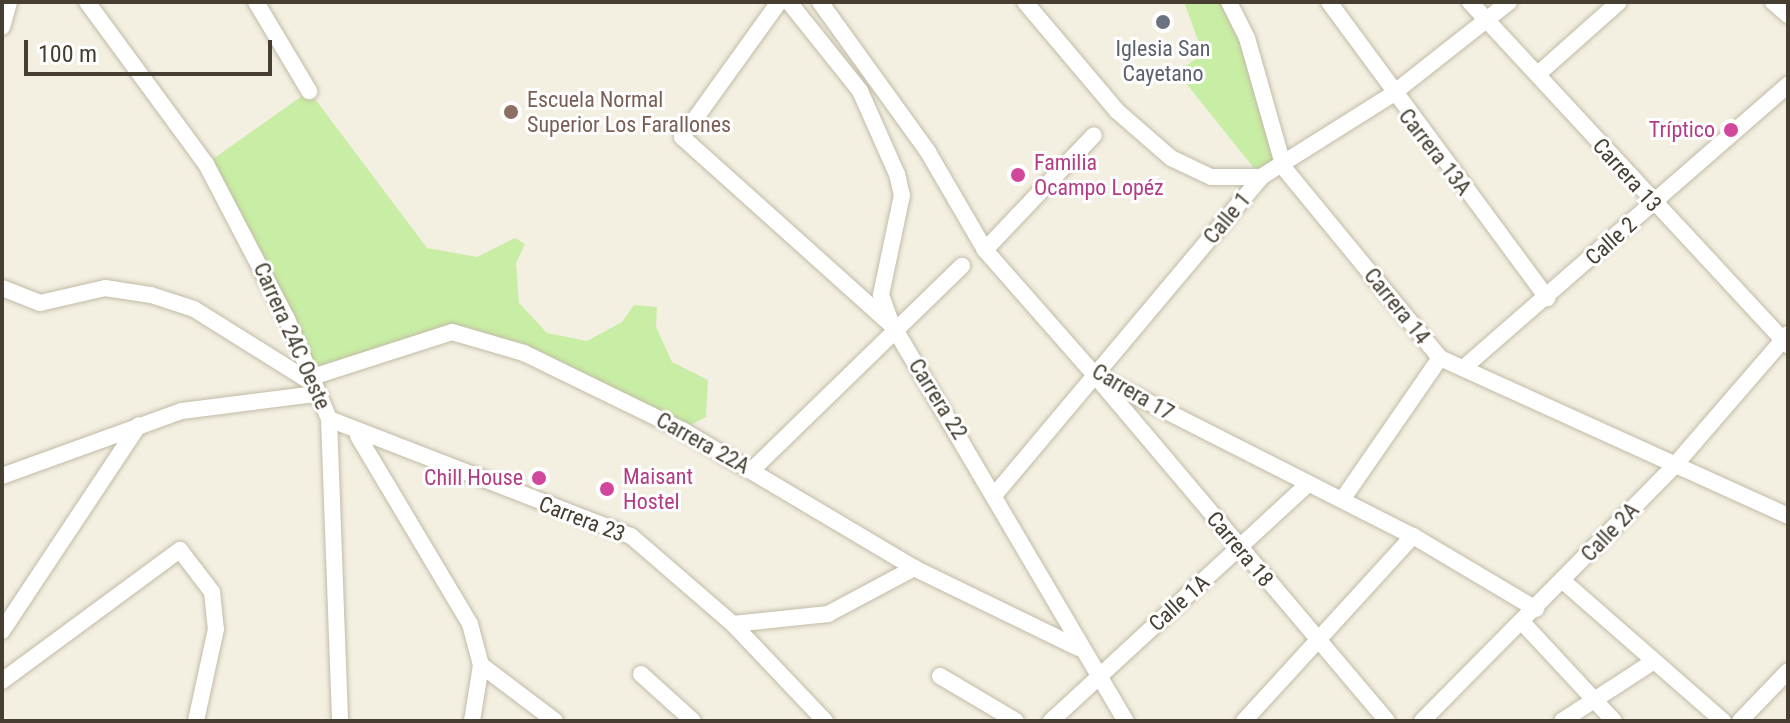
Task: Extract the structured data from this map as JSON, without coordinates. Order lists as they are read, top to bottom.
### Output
{
  "streets": {
    "street": [
      "Carrera 13A",
      "Carrera 13",
      "Calle 1",
      "Calle 2",
      "Carrera 14",
      "Carrera 24C Oeste",
      "Carrera 17",
      "Carrera 22",
      "Carrera 22A",
      "Carrera 23",
      "Calle 2A",
      "Carrera 18",
      "Calle 1A"
    ]
  },
  "crossings": [
    ["Carrera 13A", "Calle 1"],
    ["Carrera 13A", "Calle 2"],
    ["Carrera 13", "Calle 1"],
    ["Carrera 13", "Calle 2"],
    ["Carrera 13", "Calle 2A"],
    ["Calle 1", "Carrera 14"],
    ["Calle 1", "Carrera 17"],
    ["Calle 1", "Carrera 22"],
    ["Calle 1", "Carrera 18"],
    ["Calle 2", "Carrera 14"],
    ["Carrera 14", "Calle 2A"],
    ["Carrera 24C Oeste", "Carrera 22A"],
    ["Carrera 24C Oeste", "Carrera 23"],
    ["Carrera 17", "Calle 2A"],
    ["Carrera 17", "Carrera 18"],
    ["Carrera 17", "Calle 1A"],
    ["Carrera 22", "Carrera 22A"],
    ["Carrera 22", "Calle 1A"],
    ["Carrera 18", "Calle 1A"]
  ],
  "places": [
    "Iglesia San Cayetano",
    "Escuela Normal Superior Los Farallones",
    "Tríptico",
    "Familia Ocampo Lopéz",
    "Chill House",
    "Maisant Hostel"
  ],
  "scale_bar": "100 m"
}
